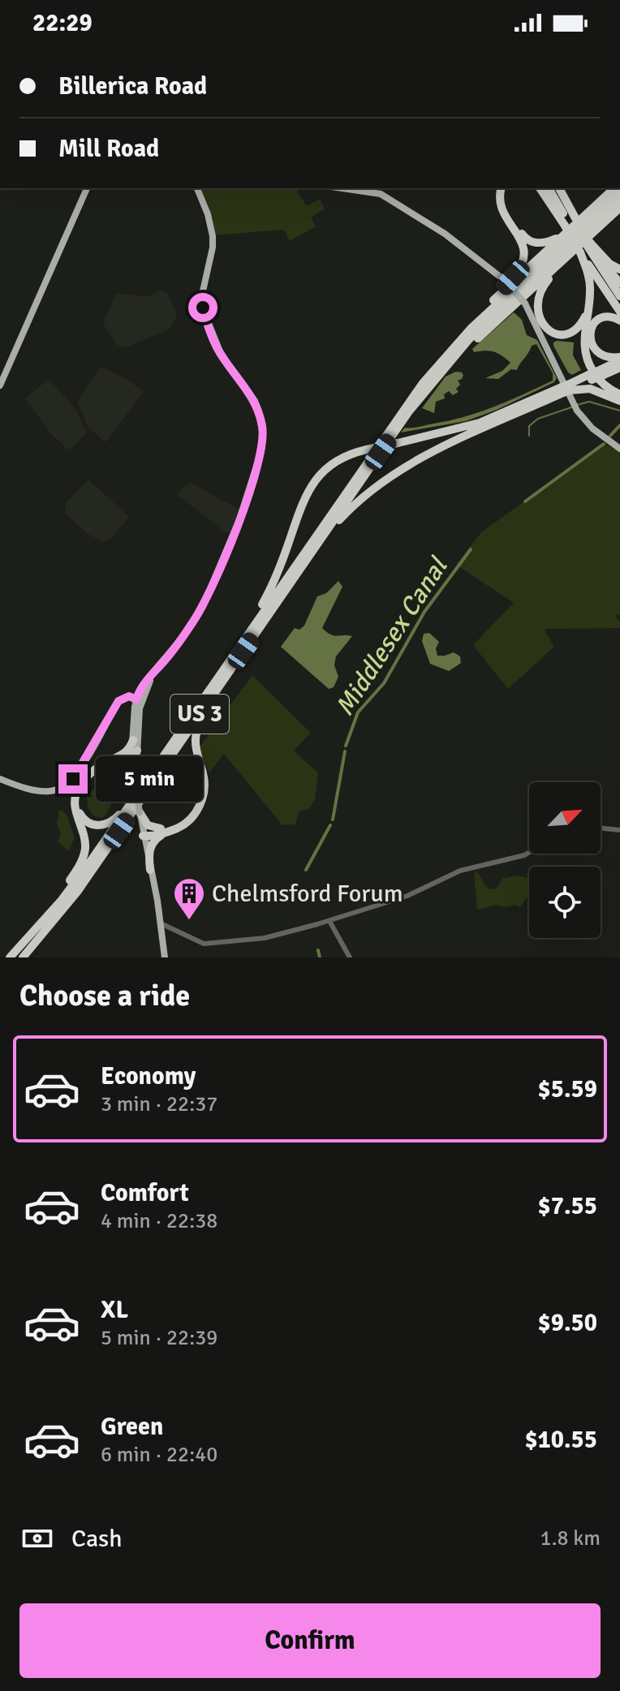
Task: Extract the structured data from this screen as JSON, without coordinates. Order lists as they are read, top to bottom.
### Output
{
  "streets": {
    "highway": ["US 3"]
  },
  "water": ["Middlesex Canal"],
  "places": {
    "building": ["Chelmsford Forum"]
  },
  "north": "top right",
  "page": {
    "status": "22:29",
    "banner": ["Billerica Road", "Mill Road"],
    "bubble": "5 min",
    "heading": "Choose a ride",
    "list": [
      {
        "name": "Economy",
        "note": "3 min · 22:37",
        "value": "$5.59"
      },
      {
        "name": "Comfort",
        "note": "4 min · 22:38",
        "value": "$7.55"
      },
      {
        "name": "XL",
        "note": "5 min · 22:39",
        "value": "$9.50"
      },
      {
        "name": "Green",
        "note": "6 min · 22:40",
        "value": "$10.55"
      }
    ],
    "pay": ["Cash", "1.8 km"],
    "buttons": "Confirm"
  }
}
